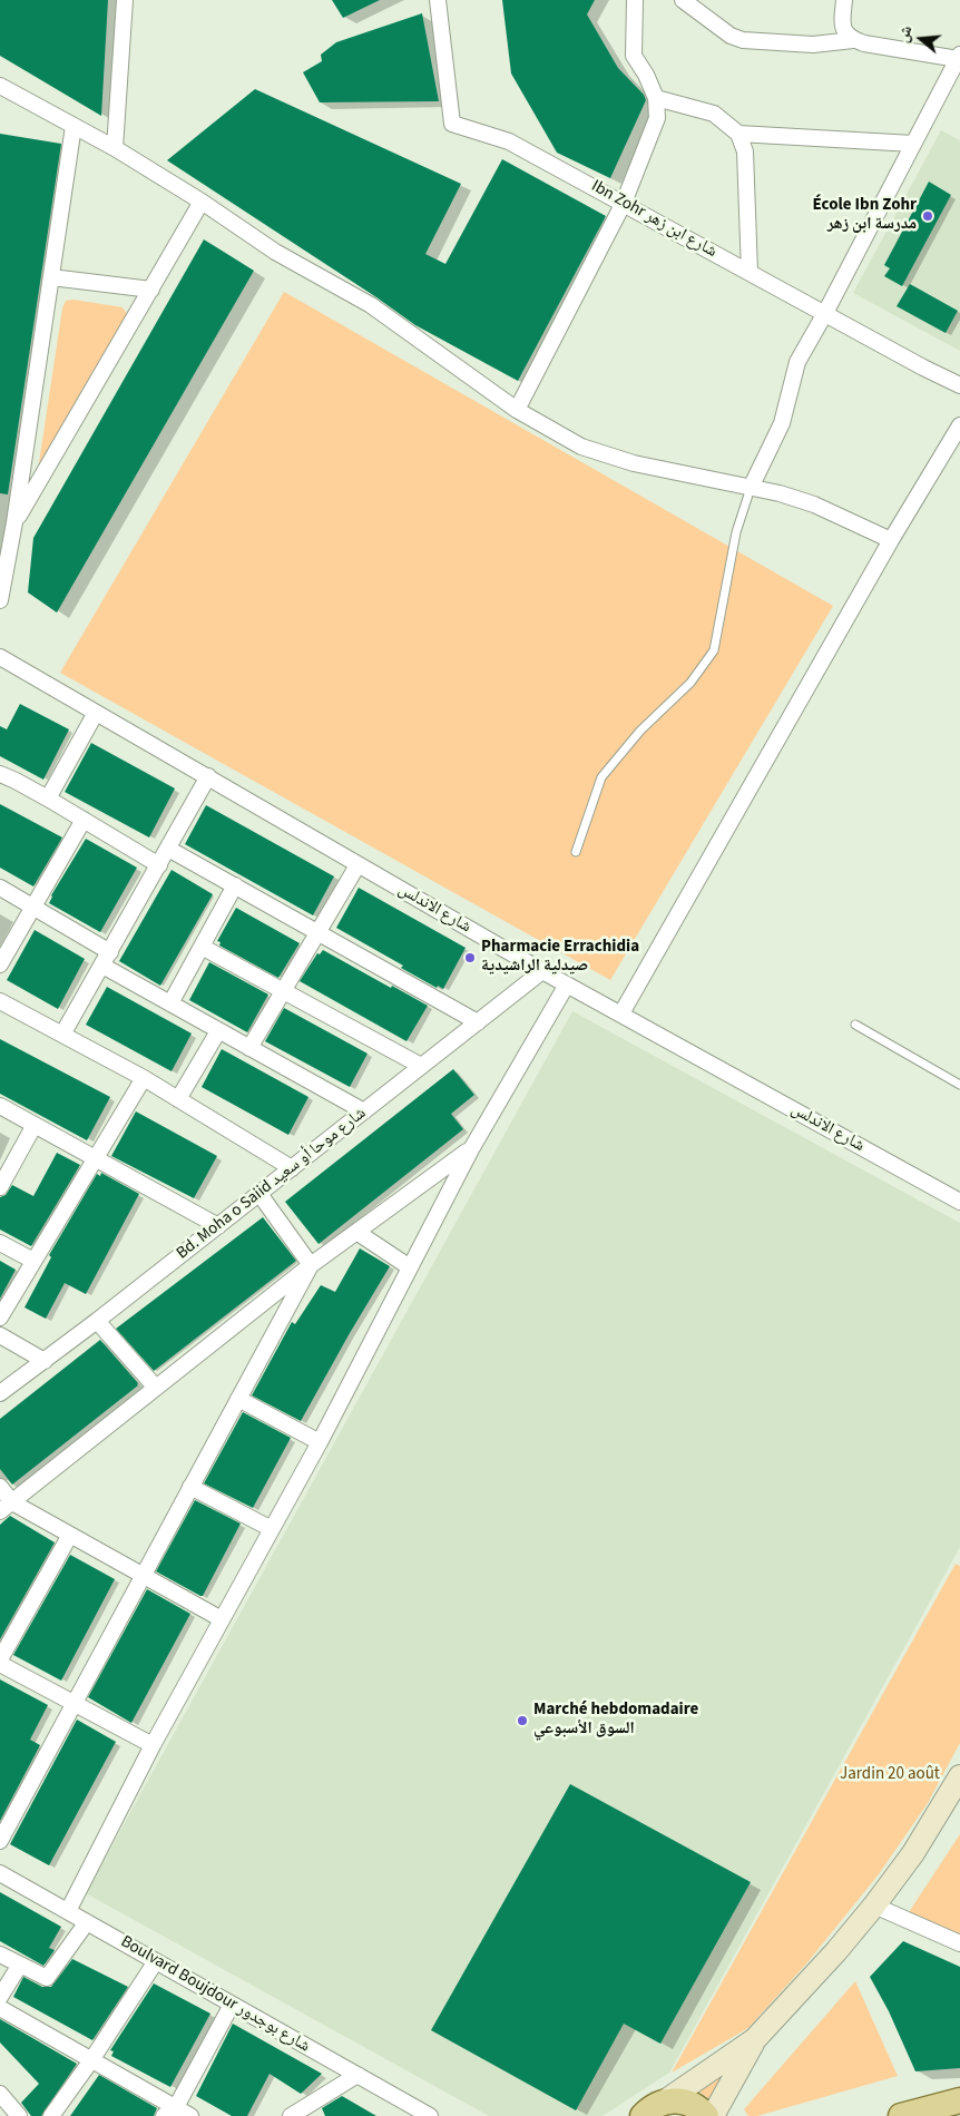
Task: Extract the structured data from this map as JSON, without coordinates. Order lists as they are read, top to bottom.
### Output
{
  "streets": {
    "street": [
      "Ibn Zohr شارع ابن زهر",
      "شارع الاندلس",
      "Bd. Moha o Saiid شارع موحا أو سعيد",
      "Boulvard Boujdour شارع بوجدور"
    ]
  },
  "crossings": [
    ["شارع الاندلس", "Bd. Moha o Saiid شارع موحا أو سعيد"]
  ],
  "parks": ["Jardin 20 août"],
  "places": ["École Ibn Zohr مدرسة ابن زهر", "Pharmacie Errachidia صيدلية الراشيدية", "Marché hebdomadaire السوق الأسبوعي"],
  "north": "left"
}
